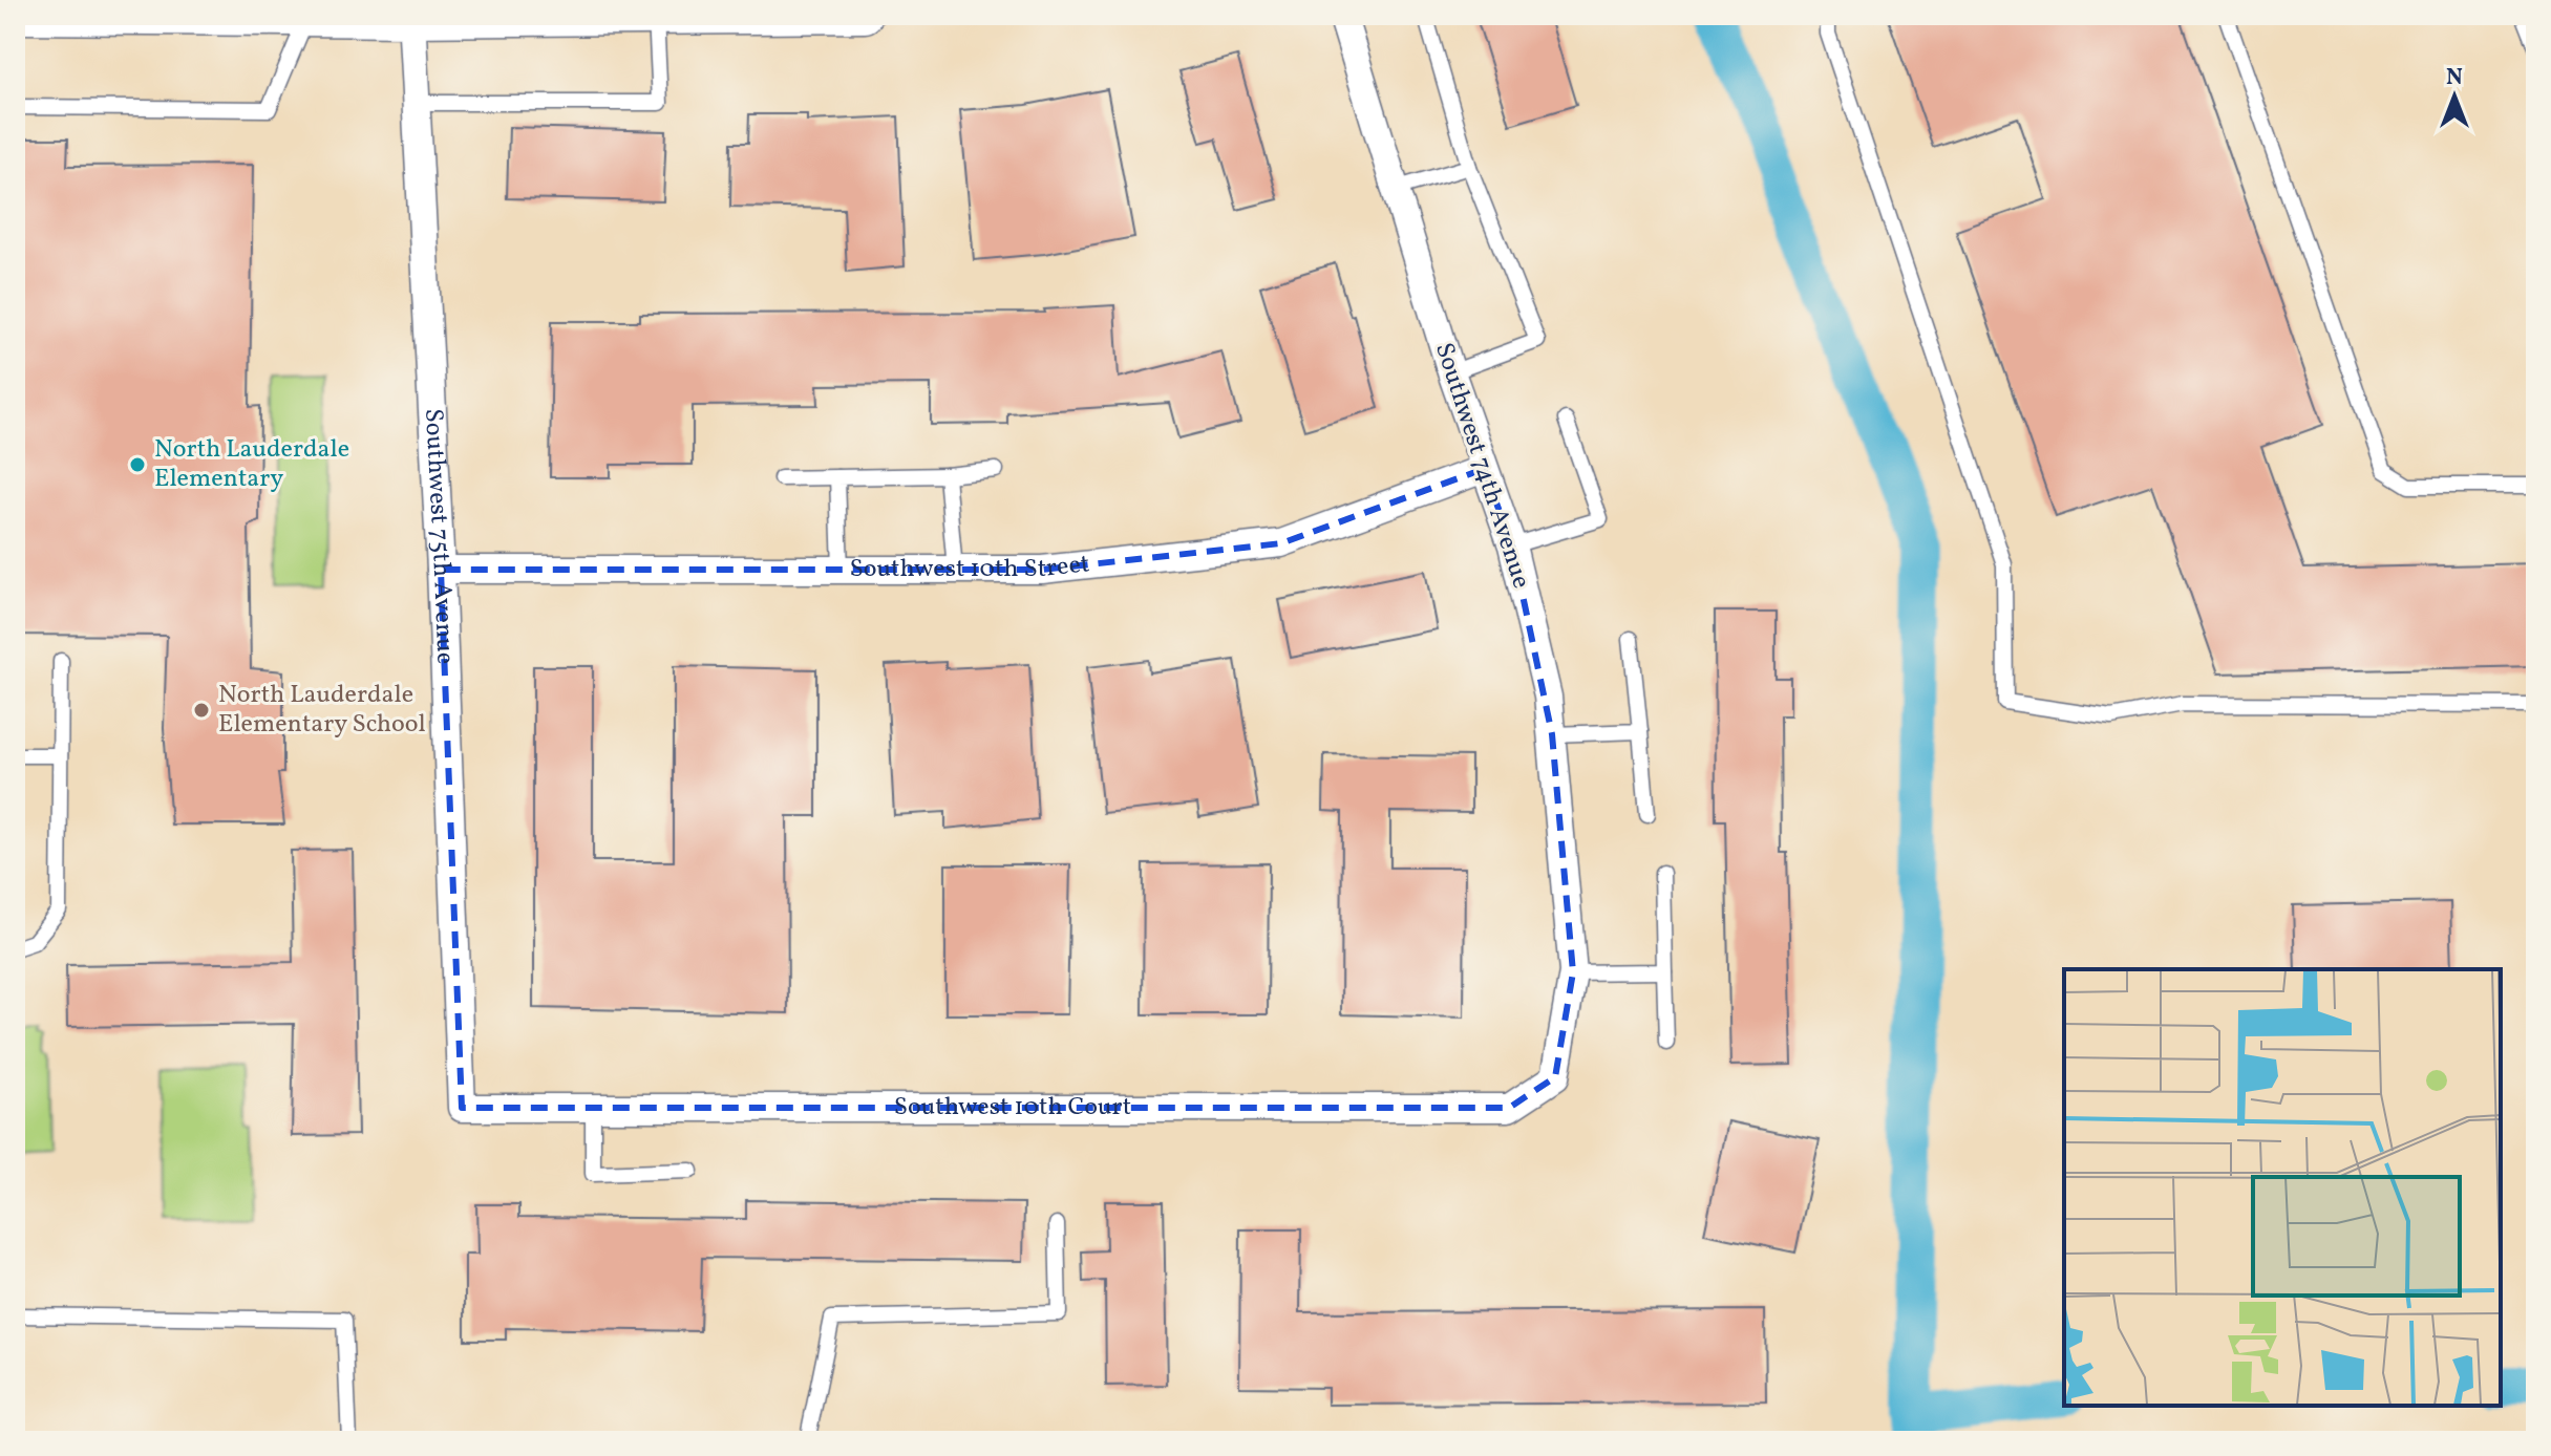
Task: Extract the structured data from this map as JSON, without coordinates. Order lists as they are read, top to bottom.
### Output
{
  "streets": {
    "street": [
      "Southwest 74th Avenue",
      "Southwest 75th Avenue",
      "Southwest 10th Street",
      "Southwest 10th Court"
    ]
  },
  "crossings": [
    ["Southwest 74th Avenue", "Southwest 10th Street"],
    ["Southwest 74th Avenue", "Southwest 10th Court"],
    ["Southwest 75th Avenue", "Southwest 10th Street"],
    ["Southwest 75th Avenue", "Southwest 10th Court"]
  ],
  "places": ["North Lauderdale Elementary", "North Lauderdale Elementary School"],
  "north": "top"
}
